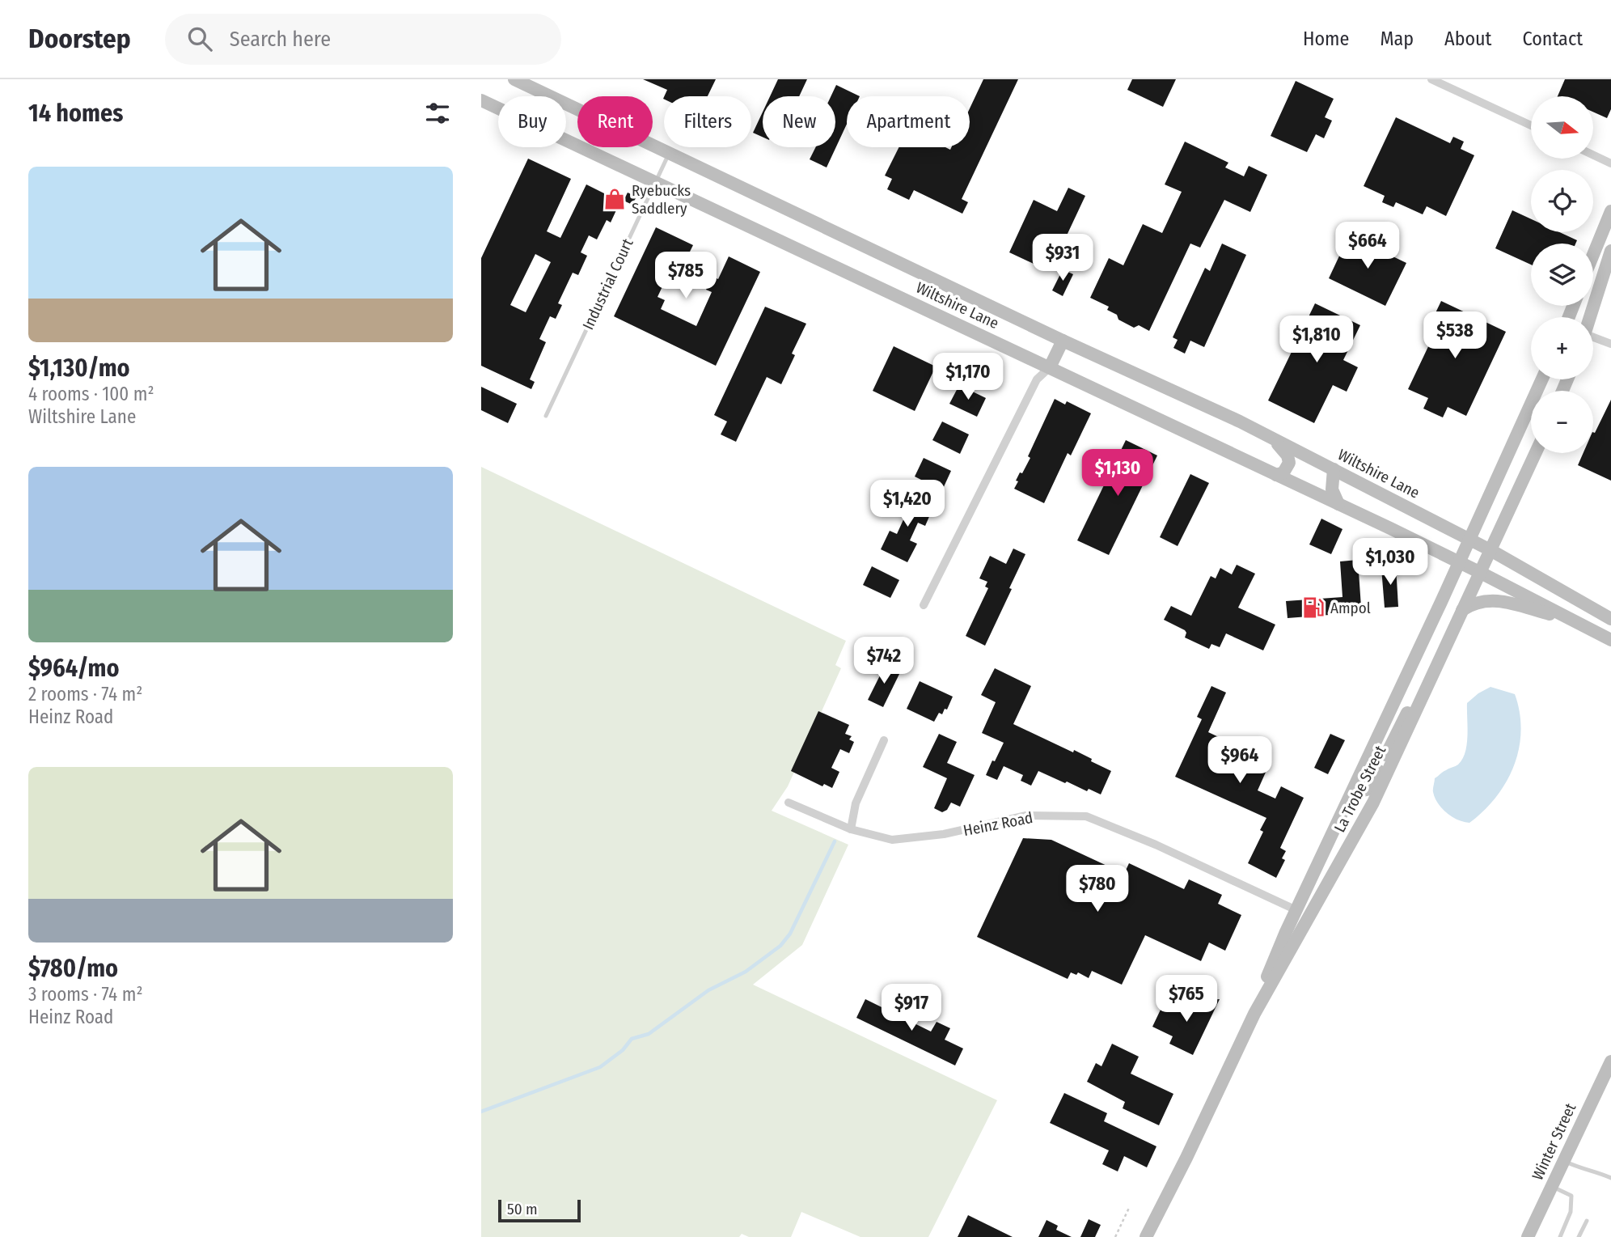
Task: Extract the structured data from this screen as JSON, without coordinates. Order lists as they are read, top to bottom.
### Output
{
  "streets": {
    "main road": ["Wiltshire Lane", "La Trobe Street", "Winter Street"],
    "street": ["Heinz Road"],
    "lane": ["Industrial Court"]
  },
  "crossings": [
    ["Industrial Court", "Wiltshire Lane"],
    ["Wiltshire Lane", "La Trobe Street"],
    ["La Trobe Street", "Heinz Road"]
  ],
  "places": {
    "shop": ["Ryebucks Saddlery"],
    "fuel station": ["Ampol"]
  },
  "scale_bar": "50 m",
  "north": "right",
  "page": {
    "header": "Doorstep",
    "search": "Search here",
    "nav": [
      "Home",
      "Map",
      "About",
      "Contact"
    ],
    "heading": "14 homes",
    "map_buttons": ["+", "−"],
    "chip": [
      "Buy",
      "Rent",
      "Filters",
      "New",
      "Apartment"
    ],
    "list": [
      {
        "name": "$1,130/mo",
        "note": "4 rooms · 100 m² · Wiltshire Lane"
      },
      {
        "name": "$964/mo",
        "note": "2 rooms · 74 m² · Heinz Road"
      },
      {
        "name": "$780/mo",
        "note": "3 rooms · 74 m² · Heinz Road"
      }
    ],
    "price": [
      "$664",
      "$931",
      "$785",
      "$538",
      "$1,810",
      "$1,170",
      "$1,130",
      "$1,420",
      "$1,030",
      "$742",
      "$964",
      "$780",
      "$765",
      "$917"
    ],
    "scale": "50 m"
  }
}
